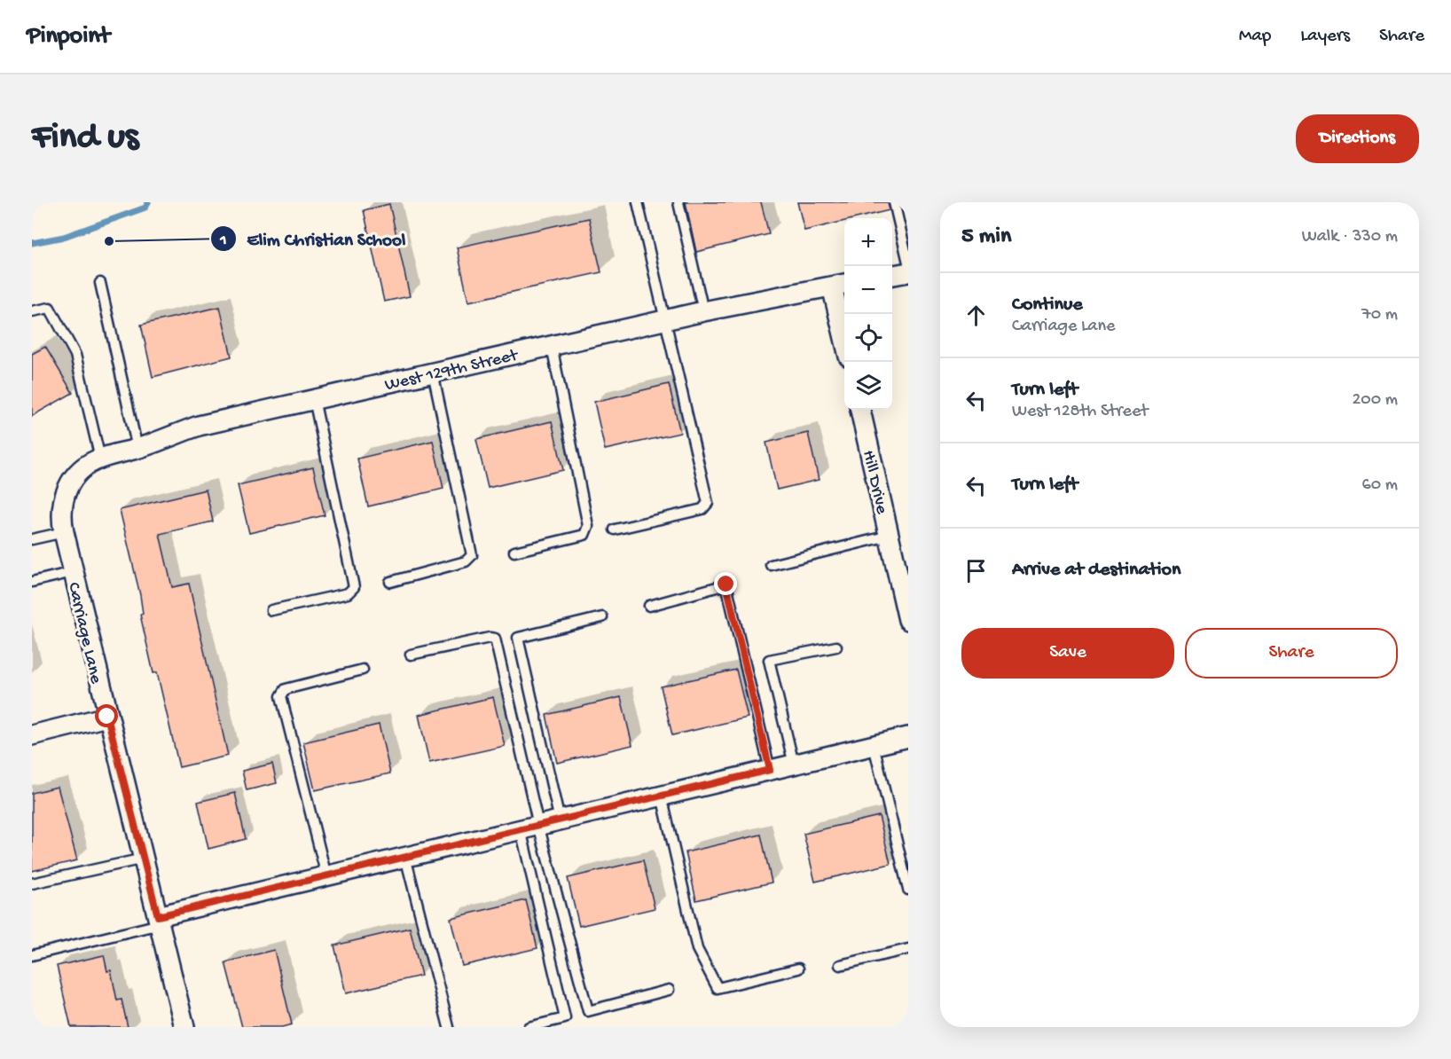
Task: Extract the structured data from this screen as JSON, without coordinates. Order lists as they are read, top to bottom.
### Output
{
  "streets": {
    "street": ["West 129th Street", "Hill Drive", "Carriage Lane"]
  },
  "crossings": [
    ["West 129th Street", "Carriage Lane"]
  ],
  "places": ["Elim Christian School"],
  "page": {
    "header": "Pinpoint",
    "nav": ["Map", "Layers", "Share"],
    "buttons": [
      "Directions",
      ["Save", "Share"]
    ],
    "title": "Find us",
    "heading": ["5 min", "Walk · 330 m"],
    "map_buttons": ["+", "−"],
    "list": [
      ["Continue", "Carriage Lane", "70 m"],
      ["Turn left", "West 128th Street", "200 m"],
      ["Turn left", "60 m"],
      "Arrive at destination"
    ]
  }
}
